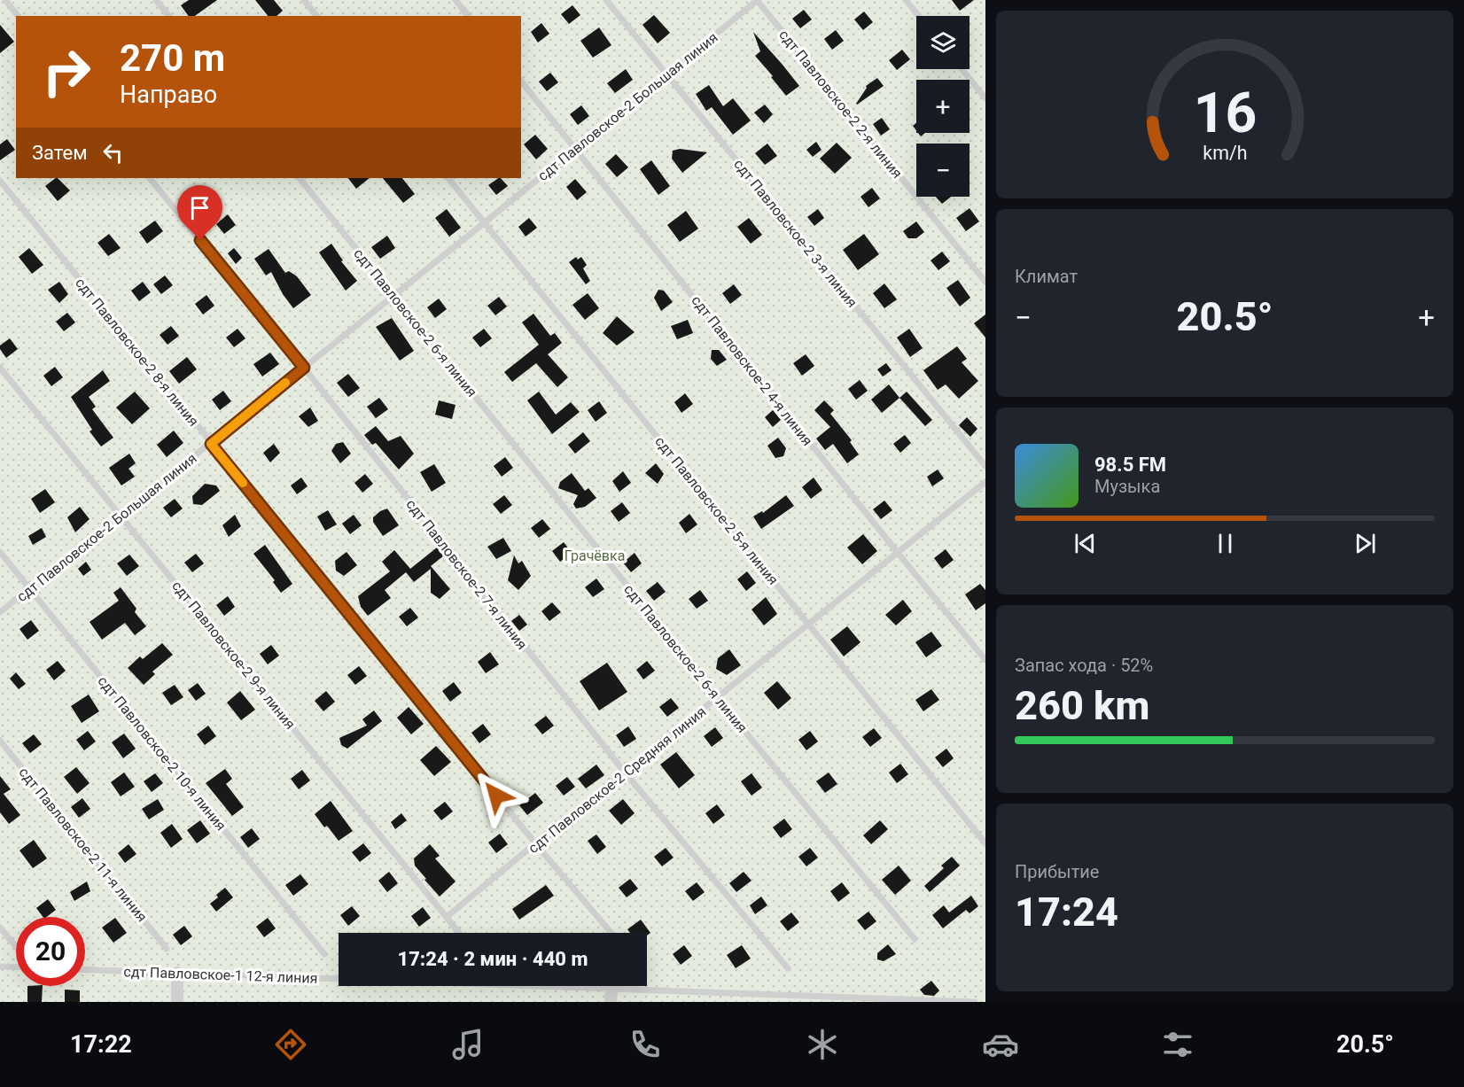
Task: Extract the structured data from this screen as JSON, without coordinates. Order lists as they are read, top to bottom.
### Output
{
  "streets": {
    "lane": [
      "сдт Павловское-2 2-я линия",
      "сдт Павловское-2 Большая линия",
      "сдт Павловское-2 3-я линия",
      "сдт Павловское-2 6-я линия",
      "сдт Павловское-2 8-я линия",
      "сдт Павловское-2 4-я линия",
      "сдт Павловское-2 5-я линия",
      "сдт Павловское-2 7-я линия",
      "сдт Павловское-2 9-я линия",
      "сдт Павловское-2 10-я линия",
      "сдт Павловское-2 Средняя линия",
      "сдт Павловское-2 11-я линия",
      "сдт Павловское-1 12-я линия"
    ]
  },
  "crossings": [
    ["сдт Павловское-2 2-я линия", "сдт Павловское-2 Большая линия"],
    ["сдт Павловское-2 Большая линия", "сдт Павловское-2 3-я линия"],
    ["сдт Павловское-2 Большая линия", "сдт Павловское-2 6-я линия"],
    ["сдт Павловское-2 Большая линия", "сдт Павловское-2 8-я линия"],
    ["сдт Павловское-2 Большая линия", "сдт Павловское-2 4-я линия"],
    ["сдт Павловское-2 Большая линия", "сдт Павловское-2 5-я линия"],
    ["сдт Павловское-2 Большая линия", "сдт Павловское-2 7-я линия"],
    ["сдт Павловское-2 Большая линия", "сдт Павловское-2 9-я линия"],
    ["сдт Павловское-2 Большая линия", "сдт Павловское-2 10-я линия"],
    ["сдт Павловское-2 6-я линия", "сдт Павловское-2 Средняя линия"],
    ["сдт Павловское-2 8-я линия", "сдт Павловское-2 Средняя линия"],
    ["сдт Павловское-2 4-я линия", "сдт Павловское-2 Средняя линия"],
    ["сдт Павловское-2 5-я линия", "сдт Павловское-2 Средняя линия"],
    ["сдт Павловское-2 7-я линия", "сдт Павловское-2 Средняя линия"],
    ["сдт Павловское-2 9-я линия", "сдт Павловское-2 Средняя линия"]
  ],
  "parks": ["Грачёвка"],
  "page": {
    "map_buttons": ["+", "−"],
    "turn": ["270 m", "Направо"],
    "then": "Затем",
    "tile": [
      "Климат",
      ["Запас хода · 52%", "260 km"],
      ["Прибытие", "17:24"]
    ],
    "heat": ["−", "20.5°", "+"],
    "song": ["98.5 FM", "Музыка"],
    "limit": "20",
    "trip": "17:24 · 2 мин · 440 m",
    "tabs": ["17:22", "20.5°"],
    "gauge": ["16", "km/h"]
  }
}
